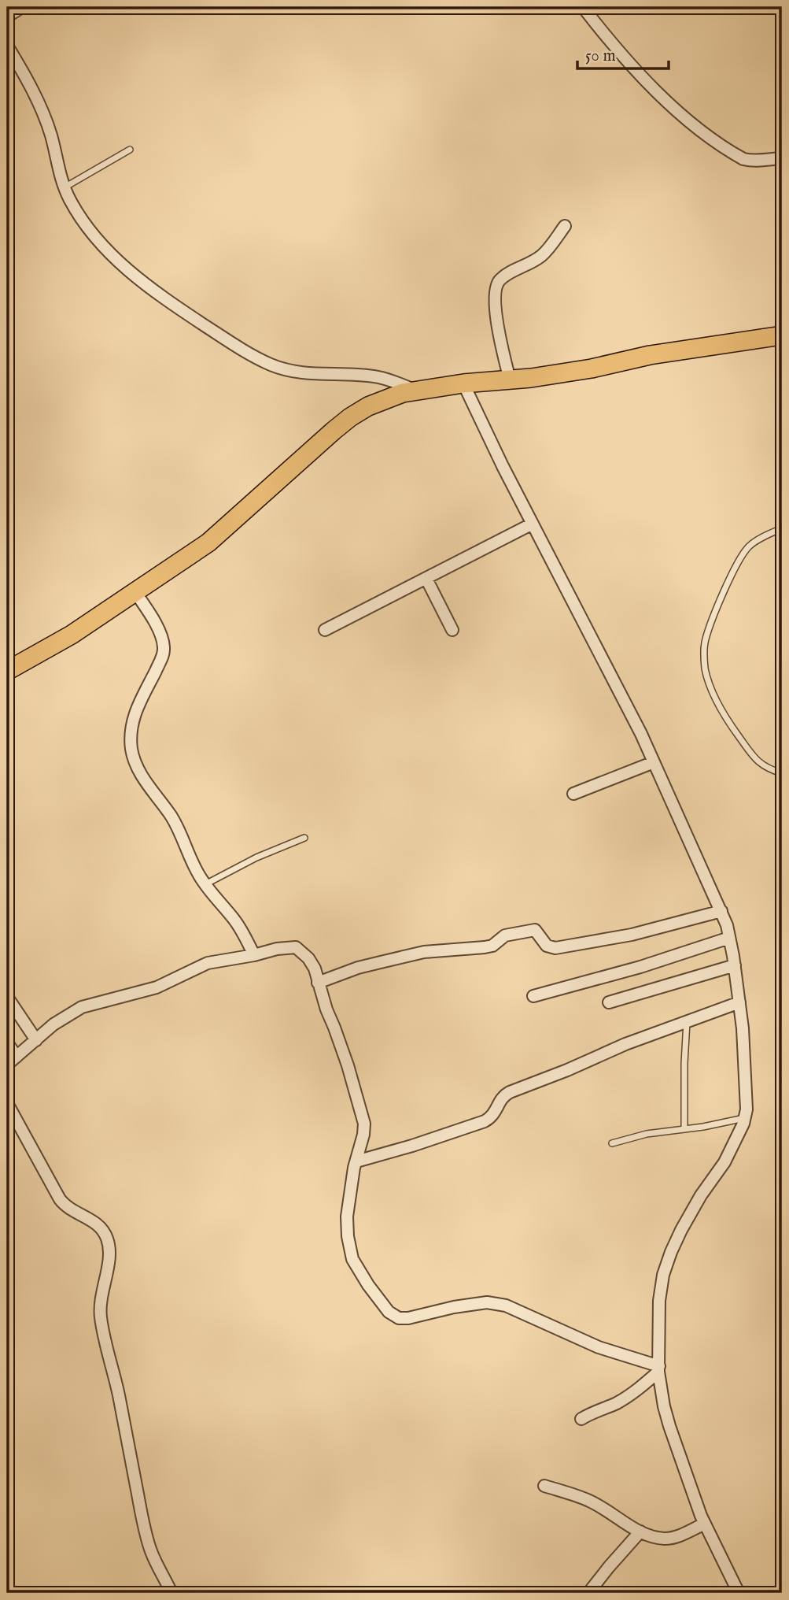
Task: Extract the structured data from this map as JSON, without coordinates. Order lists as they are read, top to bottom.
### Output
{
  "scale_bar": "50 m"
}
